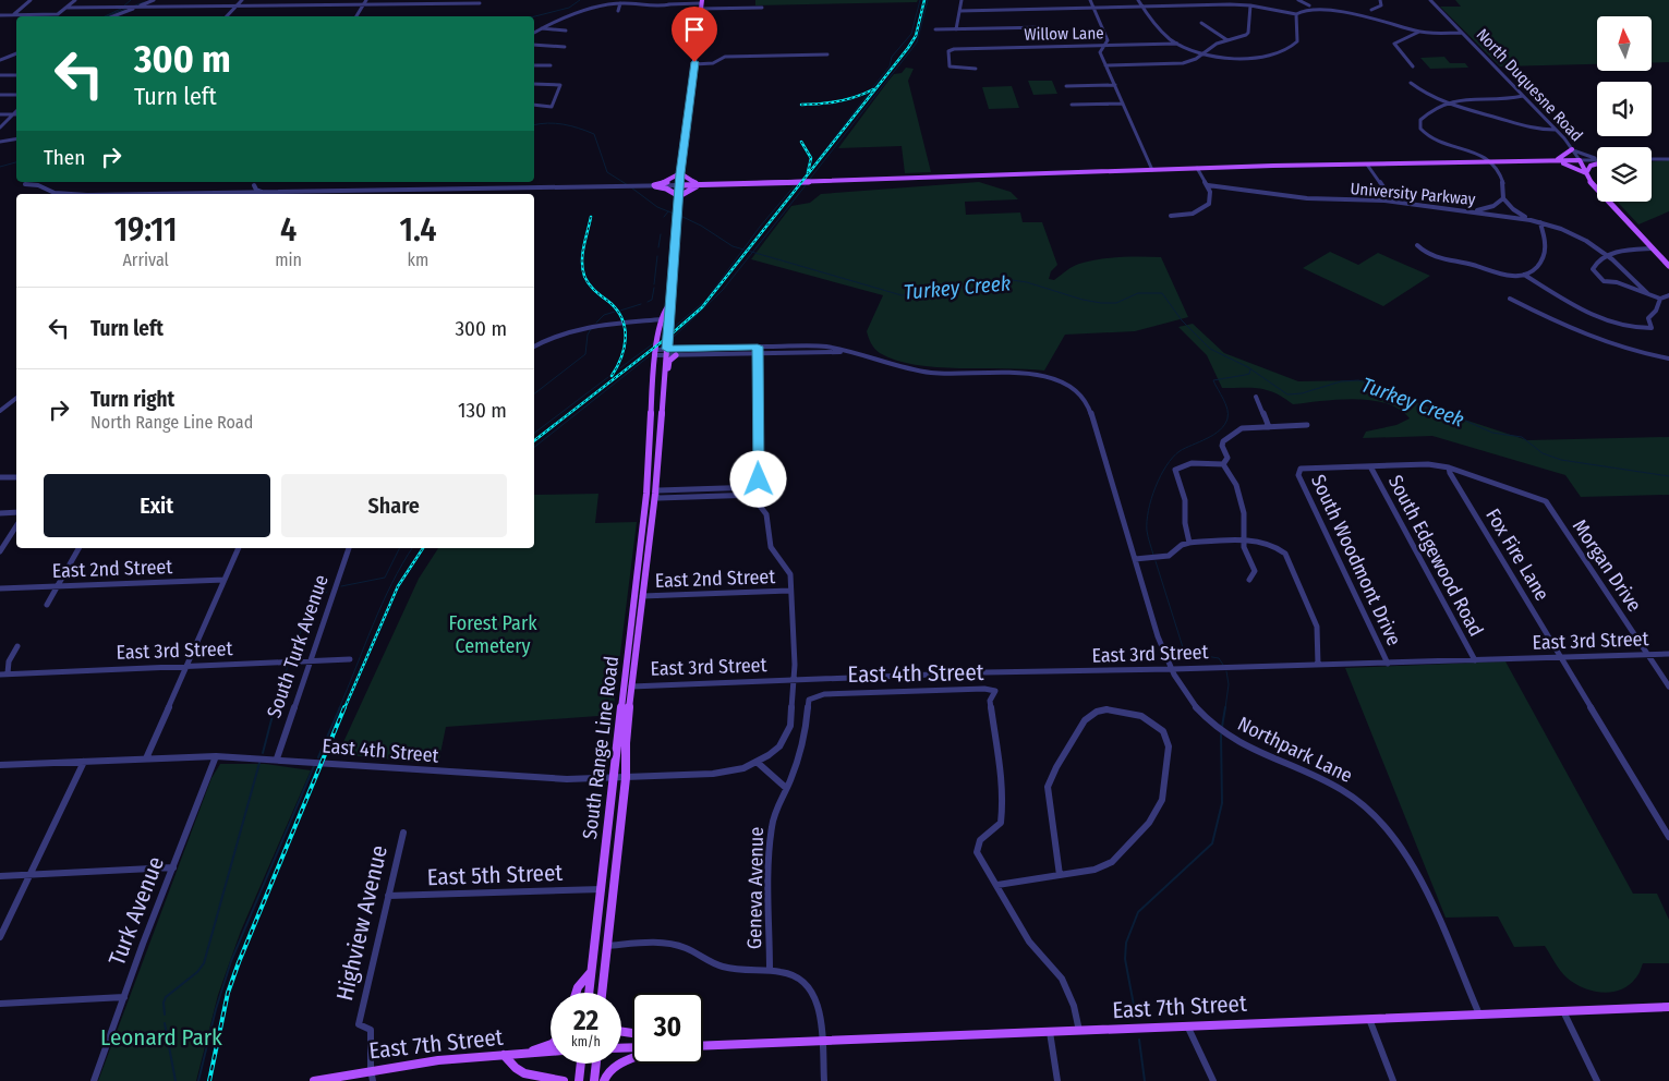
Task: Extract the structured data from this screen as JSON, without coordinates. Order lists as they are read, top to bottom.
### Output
{
  "streets": {
    "main road": ["North Duquesne Road", "South Range Line Road", "East 7th Street"],
    "street": [
      "Willow Lane",
      "University Parkway",
      "Fox Fire Lane",
      "South Edgewood Road",
      "South Woodmont Drive",
      "Morgan Drive",
      "East 2nd Street",
      "East 3rd Street",
      "South Turk Avenue",
      "East 4th Street",
      "Northpark Lane",
      "East 5th Street",
      "Geneva Avenue",
      "Turk Avenue",
      "Highview Avenue"
    ]
  },
  "crossings": [
    ["Fox Fire Lane", "Morgan Drive"],
    ["Fox Fire Lane", "East 3rd Street"],
    ["South Edgewood Road", "South Woodmont Drive"],
    ["South Edgewood Road", "East 3rd Street"],
    ["South Woodmont Drive", "East 3rd Street"],
    ["Morgan Drive", "East 3rd Street"],
    ["East 2nd Street", "South Range Line Road"],
    ["East 3rd Street", "South Turk Avenue"],
    ["East 3rd Street", "South Range Line Road"],
    ["East 3rd Street", "Northpark Lane"],
    ["South Turk Avenue", "East 4th Street"],
    ["East 4th Street", "South Range Line Road"],
    ["East 4th Street", "Geneva Avenue"],
    ["East 4th Street", "Turk Avenue"],
    ["East 4th Street", "East 7th Street"],
    ["South Range Line Road", "East 5th Street"],
    ["Northpark Lane", "East 7th Street"],
    ["East 5th Street", "Highview Avenue"],
    ["Geneva Avenue", "East 7th Street"],
    ["Highview Avenue", "East 7th Street"]
  ],
  "water": ["Turkey Creek"],
  "parks": ["Forest Park Cemetery", "Leonard Park"],
  "north": "top",
  "page": {
    "turn": ["300 m", "Turn left"],
    "then": "Then",
    "eta": [
      "19:11",
      "Arrival",
      "4",
      "min",
      "1.4",
      "km"
    ],
    "list": [
      {
        "name": "Turn left",
        "value": "300 m"
      },
      {
        "name": "Turn right",
        "note": "North Range Line Road",
        "value": "130 m"
      }
    ],
    "buttons": ["Exit", "Share"],
    "speed": "22 km/h",
    "limit": "30"
  }
}
